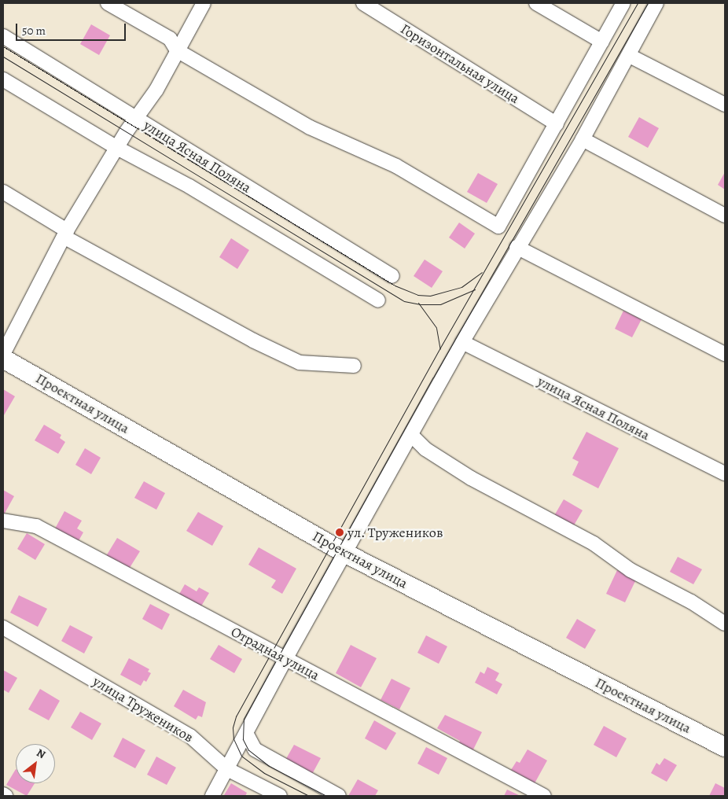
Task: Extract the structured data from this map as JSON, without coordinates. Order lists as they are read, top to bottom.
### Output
{
  "streets": {
    "main road": ["Проектная улица"],
    "street": [
      "Горизонтальная улица",
      "улица Ясная Поляна",
      "Отрадная улица",
      "улица Тружеников"
    ]
  },
  "places": ["ул. Тружеников"],
  "scale_bar": "50 m",
  "north": "top right"
}
